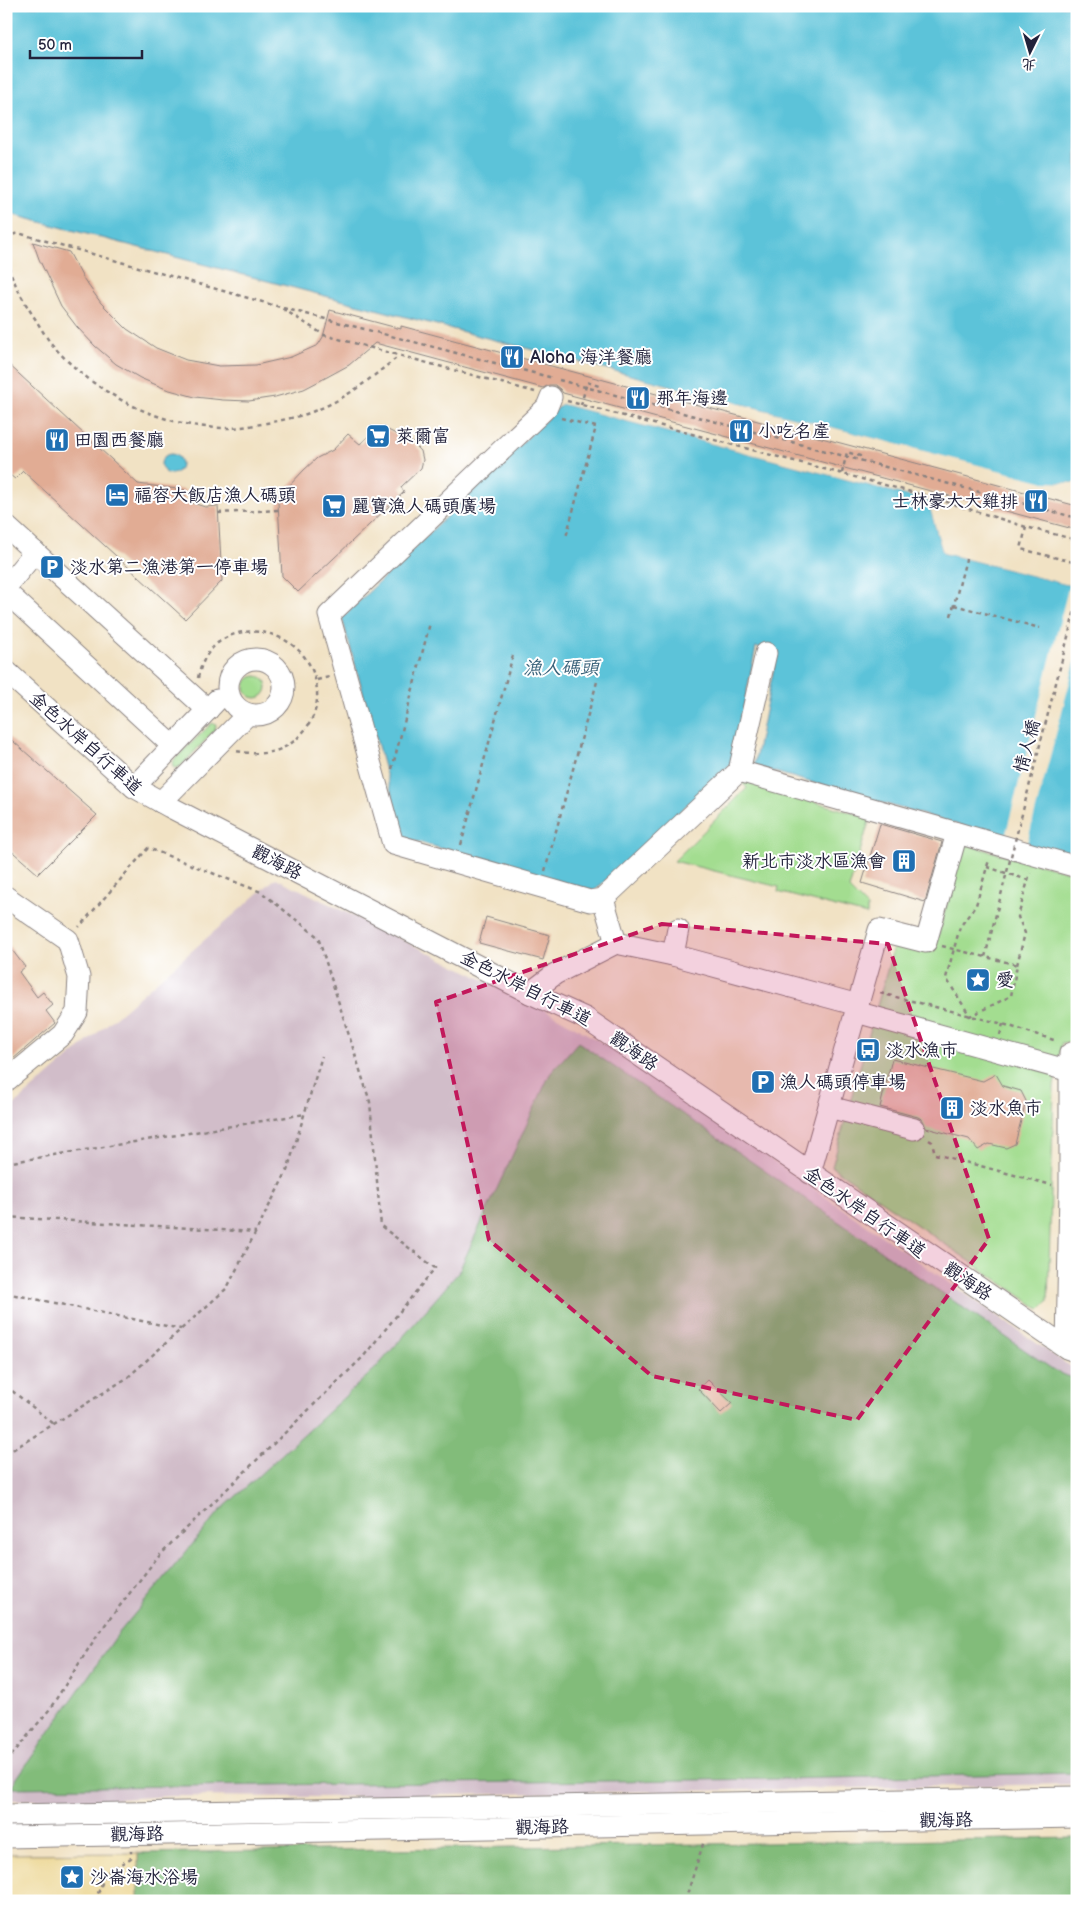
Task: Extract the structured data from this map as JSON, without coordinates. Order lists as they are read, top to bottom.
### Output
{
  "streets": {
    "street": ["觀海路"],
    "path": ["情人橋"]
  },
  "water": ["漁人碼頭"],
  "places": {
    "restaurant": [
      "Aloha 海洋餐廳",
      "那年海邊",
      "小吃名產",
      "田園西餐廳",
      "士林豪大大雞排"
    ],
    "supermarket": ["萊爾富", "麗寶漁人碼頭廣場"],
    "hotel": ["福容大飯店漁人碼頭"],
    "parking": ["淡水第二漁港第一停車場", "漁人碼頭停車場"],
    "building": ["新北市淡水區漁會", "淡水魚市"],
    "place": ["愛", "沙崙海水浴場"],
    "bus stop": ["淡水漁市"]
  },
  "scale_bar": "50 m",
  "north": "bottom"
}
